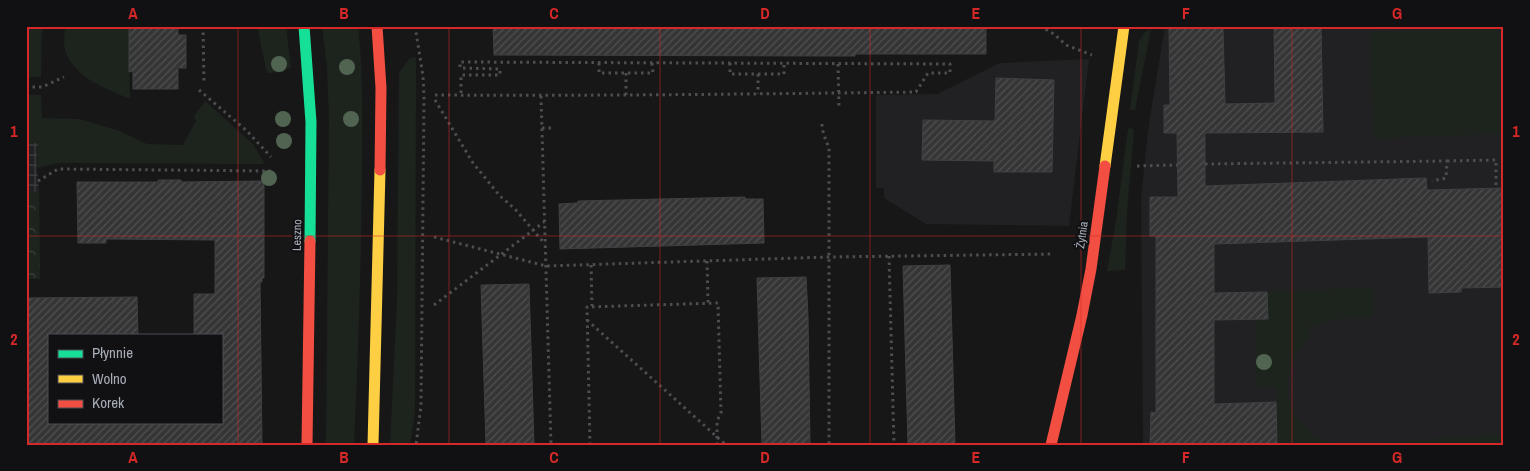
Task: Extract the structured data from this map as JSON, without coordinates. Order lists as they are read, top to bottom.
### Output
{
  "streets": {
    "main road": ["Leszno", "Żytnia"]
  },
  "legend": ["Płynnie", "Wolno", "Korek"],
  "grid": {
    "columns": [
      "A",
      "B",
      "C",
      "D",
      "E",
      "F",
      "G"
    ],
    "rows": ["1", "2"]
  }
}
